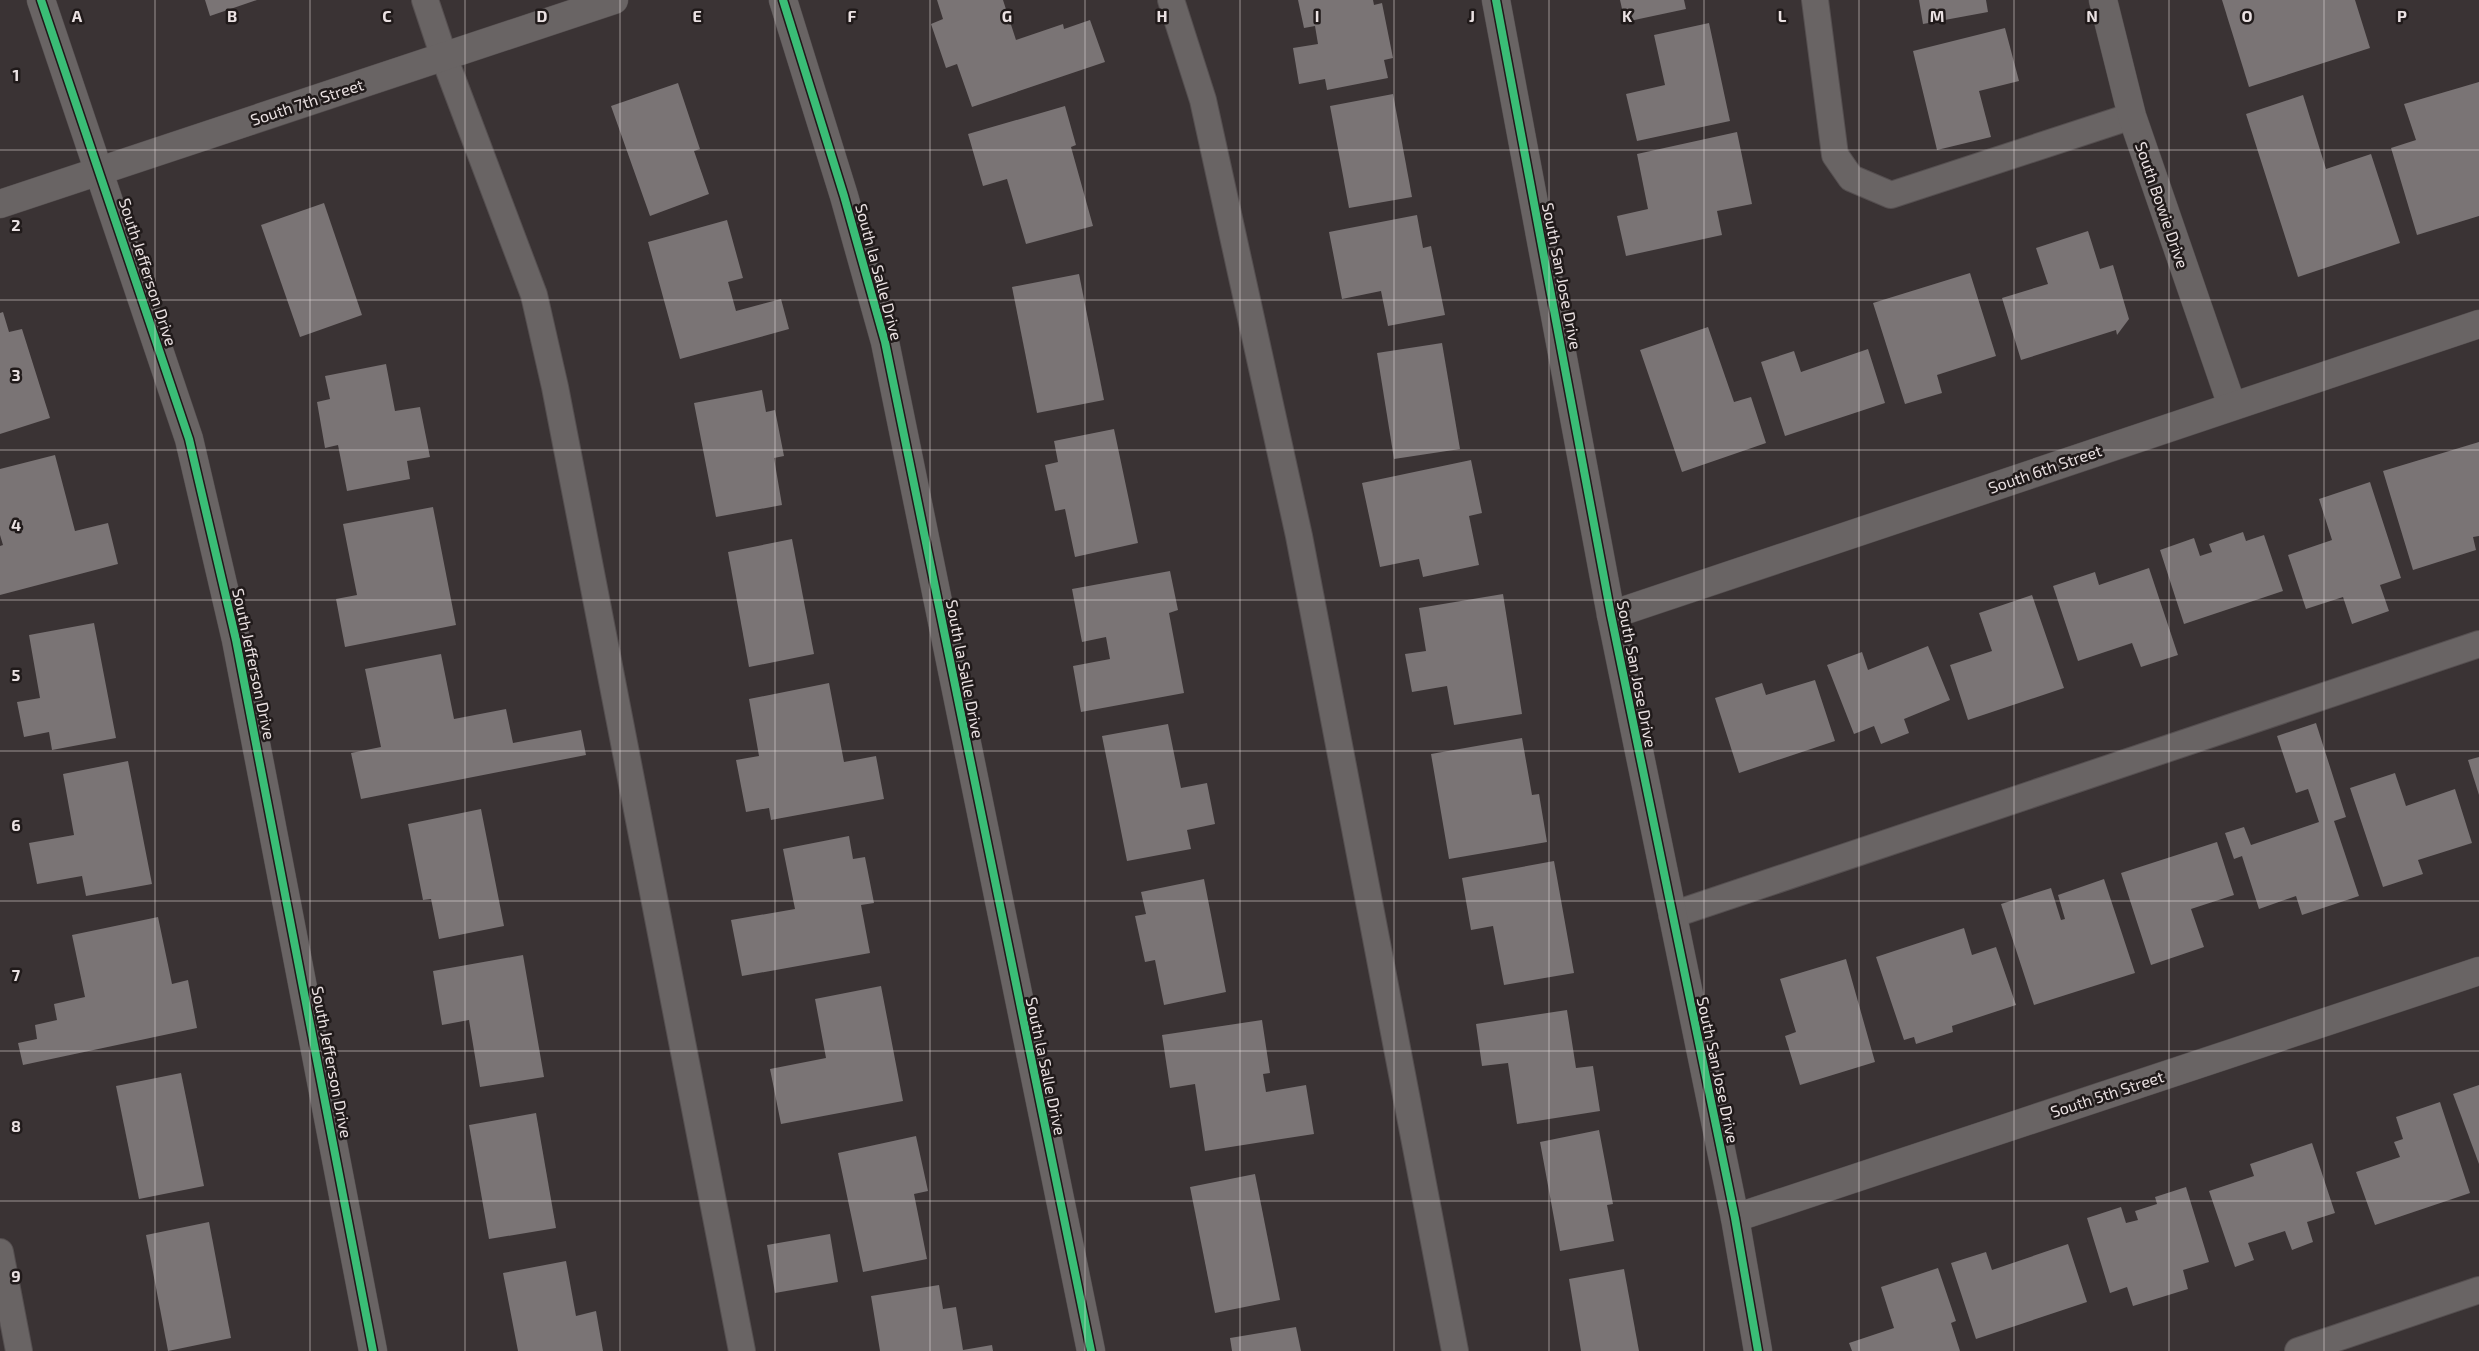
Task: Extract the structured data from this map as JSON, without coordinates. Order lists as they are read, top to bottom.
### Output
{
  "streets": {
    "street": [
      "South 7th Street",
      "South Bowie Drive",
      "South Jefferson Drive",
      "South la Salle Drive",
      "South San Jose Drive",
      "South 6th Street",
      "South 5th Street"
    ]
  },
  "crossings": [
    ["South 7th Street", "South Jefferson Drive"],
    ["South Bowie Drive", "South 6th Street"],
    ["South San Jose Drive", "South 6th Street"],
    ["South San Jose Drive", "South 5th Street"]
  ],
  "grid": {
    "columns": [
      "A",
      "B",
      "C",
      "D",
      "E",
      "F",
      "G",
      "H",
      "I",
      "J",
      "K",
      "L",
      "M",
      "N",
      "O",
      "P"
    ],
    "rows": [
      "1",
      "2",
      "3",
      "4",
      "5",
      "6",
      "7",
      "8",
      "9"
    ]
  }
}
